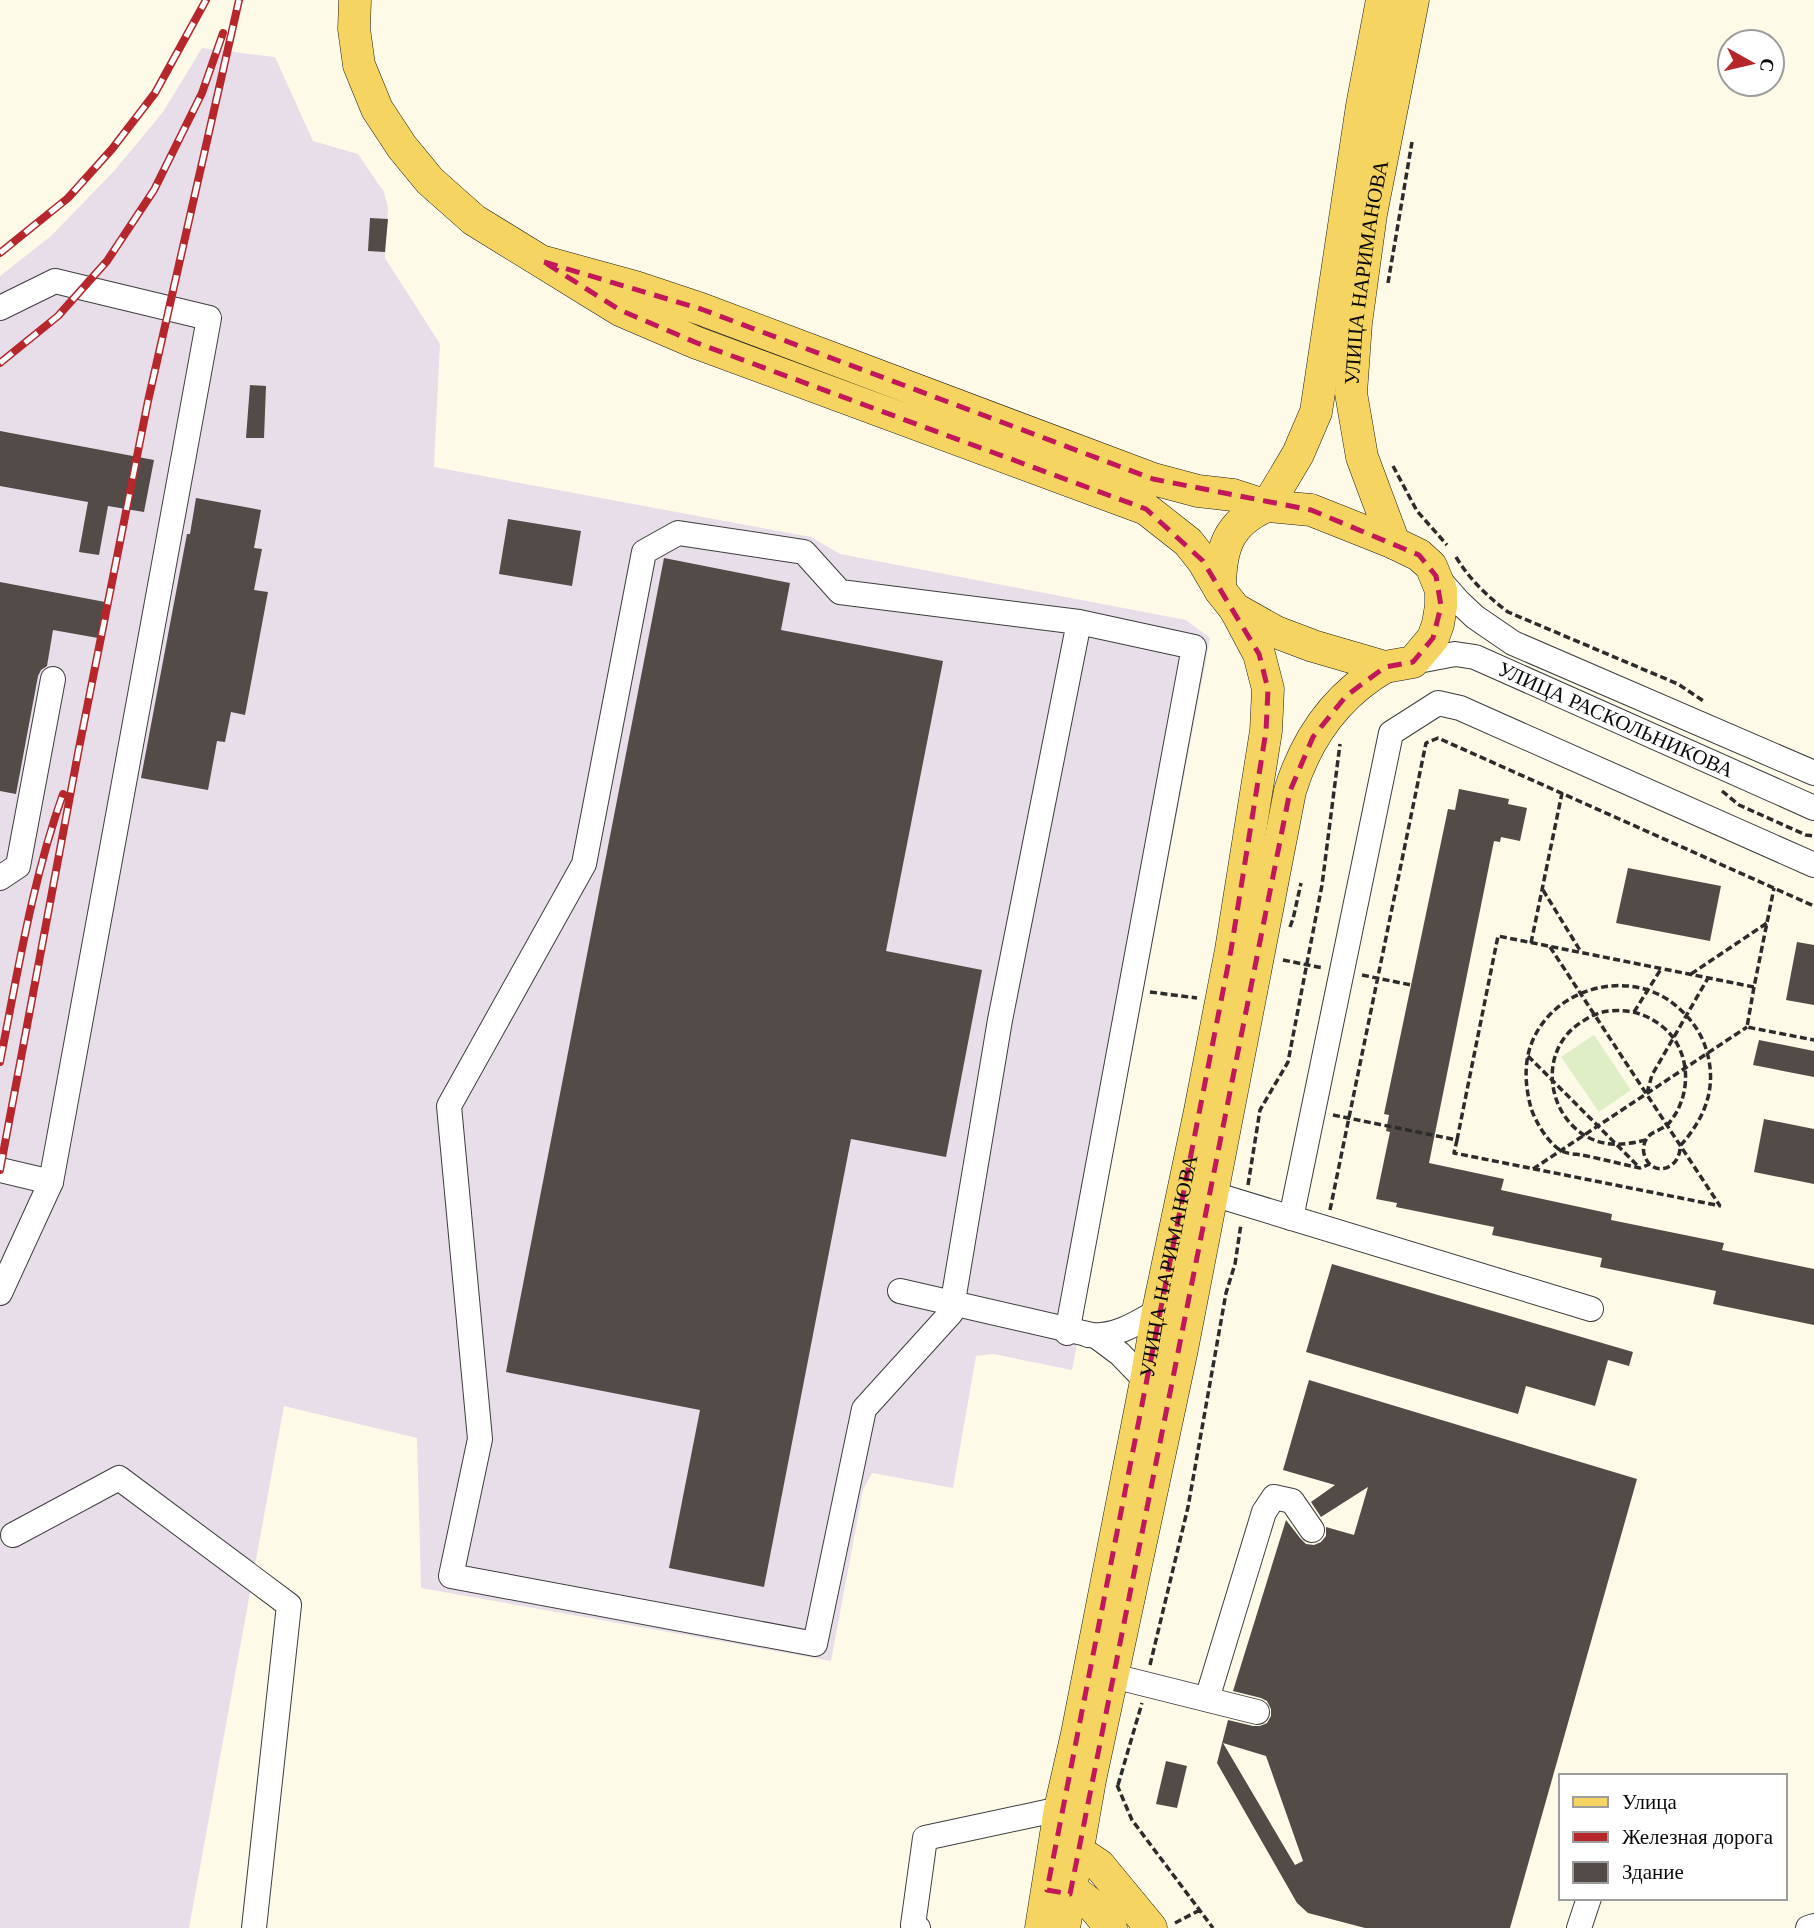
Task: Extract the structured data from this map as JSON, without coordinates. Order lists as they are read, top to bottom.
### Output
{
  "streets": {
    "main road": ["УЛИЦА НАРИМАНОВА"],
    "street": ["УЛИЦА РАСКОЛЬНИКОВА"]
  },
  "crossings": [
    ["УЛИЦА НАРИМАНОВА", "УЛИЦА РАСКОЛЬНИКОВА"]
  ],
  "legend": ["Улица", "Железная дорога", "Здание"],
  "north": "right"
}
